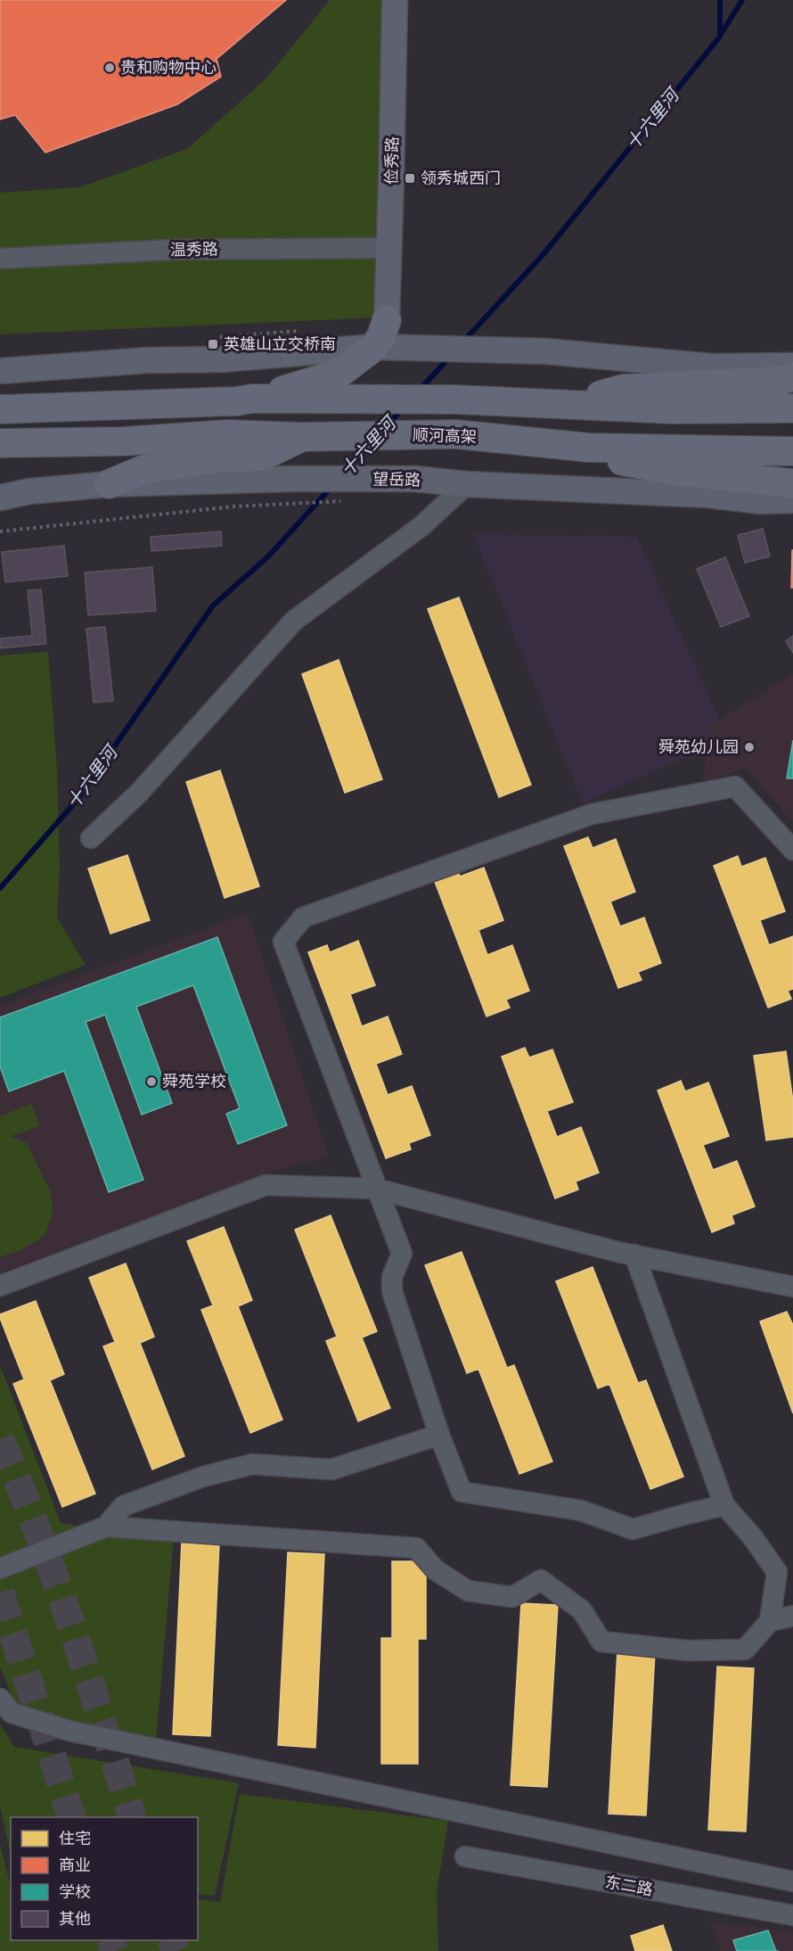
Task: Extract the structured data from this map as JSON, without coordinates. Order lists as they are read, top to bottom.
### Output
{
  "streets": {
    "highway": ["顺河高架"],
    "main road": ["俭秀路", "望岳路"],
    "street": ["温秀路", "东二路"]
  },
  "crossings": [
    ["俭秀路", "温秀路"]
  ],
  "water": ["十六里河"],
  "places": {
    "other": ["贵和购物中心", "舜苑幼儿园", "舜苑学校"],
    "transit": ["领秀城西门", "英雄山立交桥南"]
  },
  "legend": [
    "住宅",
    "商业",
    "学校",
    "其他"
  ]
}
